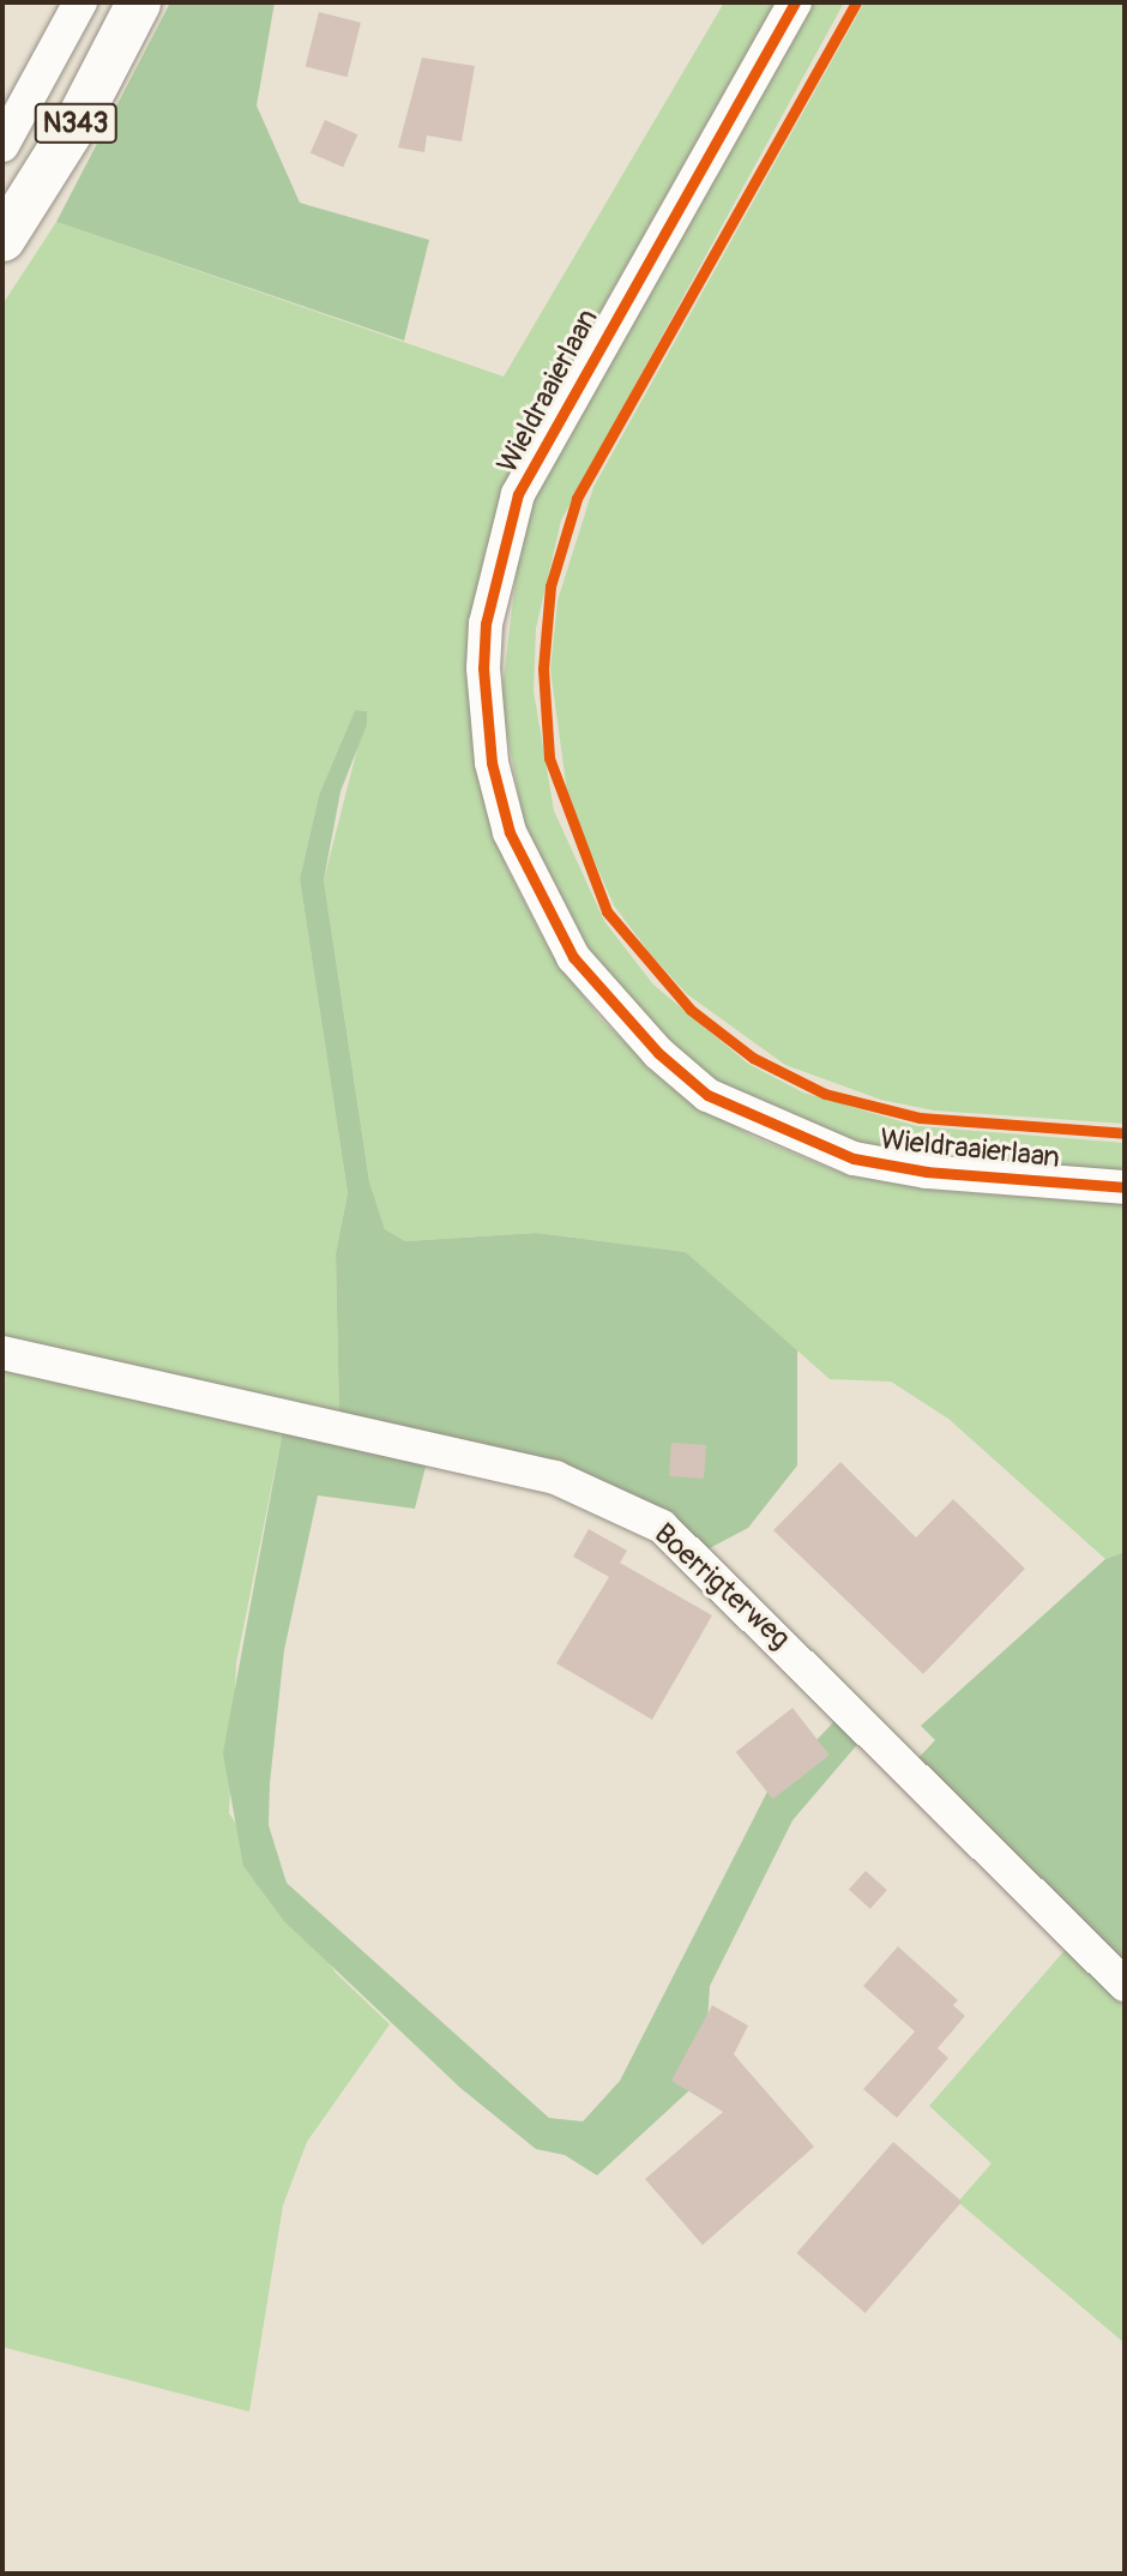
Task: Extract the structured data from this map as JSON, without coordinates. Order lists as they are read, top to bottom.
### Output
{
  "streets": {
    "main road": ["N343"],
    "street": ["Wieldraaierlaan", "Boerrigterweg"]
  }
}
